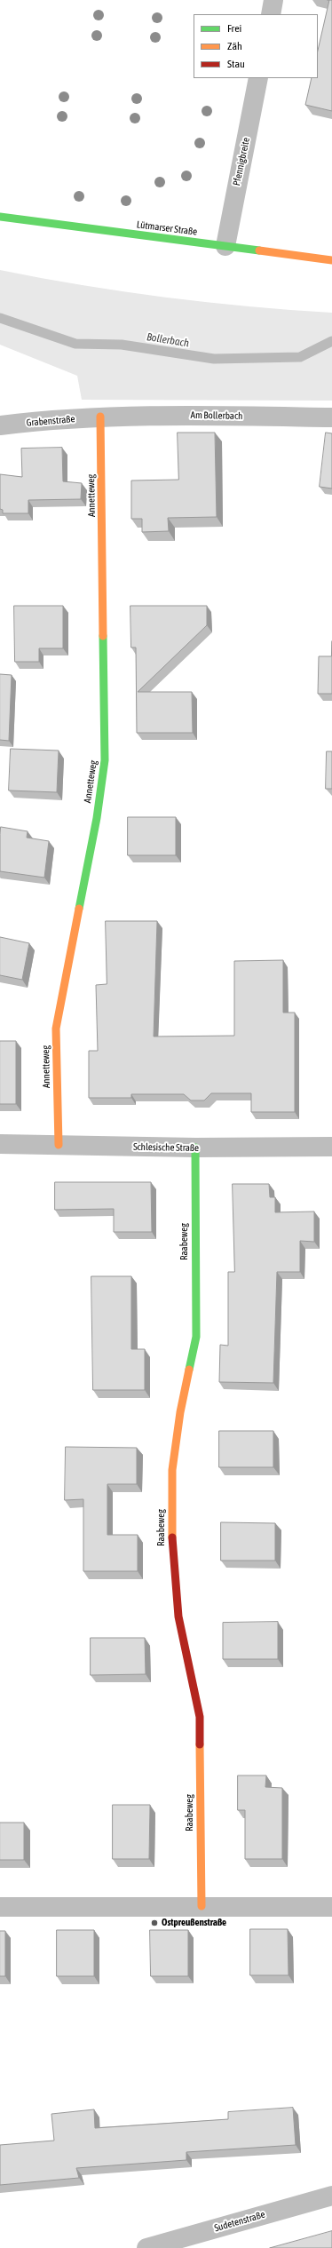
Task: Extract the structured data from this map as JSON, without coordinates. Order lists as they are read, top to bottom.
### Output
{
  "streets": {
    "street": [
      "Pfennigbreite",
      "Lütmarser Straße",
      "Am Bollerbach",
      "Grabenstraße",
      "Annetteweg",
      "Schlesische Straße",
      "Raabeweg",
      "Sudetenstraße"
    ]
  },
  "crossings": [
    ["Pfennigbreite", "Lütmarser Straße"],
    ["Am Bollerbach", "Grabenstraße"],
    ["Am Bollerbach", "Annetteweg"],
    ["Grabenstraße", "Annetteweg"],
    ["Annetteweg", "Schlesische Straße"],
    ["Schlesische Straße", "Raabeweg"]
  ],
  "water": ["Bollerbach"],
  "places": ["Ostpreußenstraße"],
  "legend": ["Frei", "Zäh", "Stau"]
}
